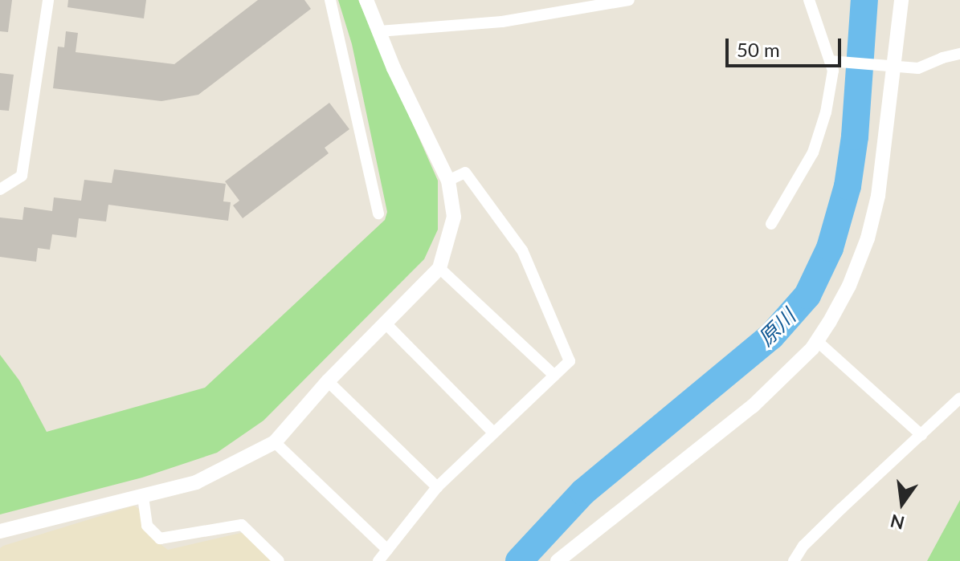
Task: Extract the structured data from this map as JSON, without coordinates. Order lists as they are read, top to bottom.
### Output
{
  "water": ["原川"],
  "scale_bar": "50 m",
  "north": "bottom"
}
